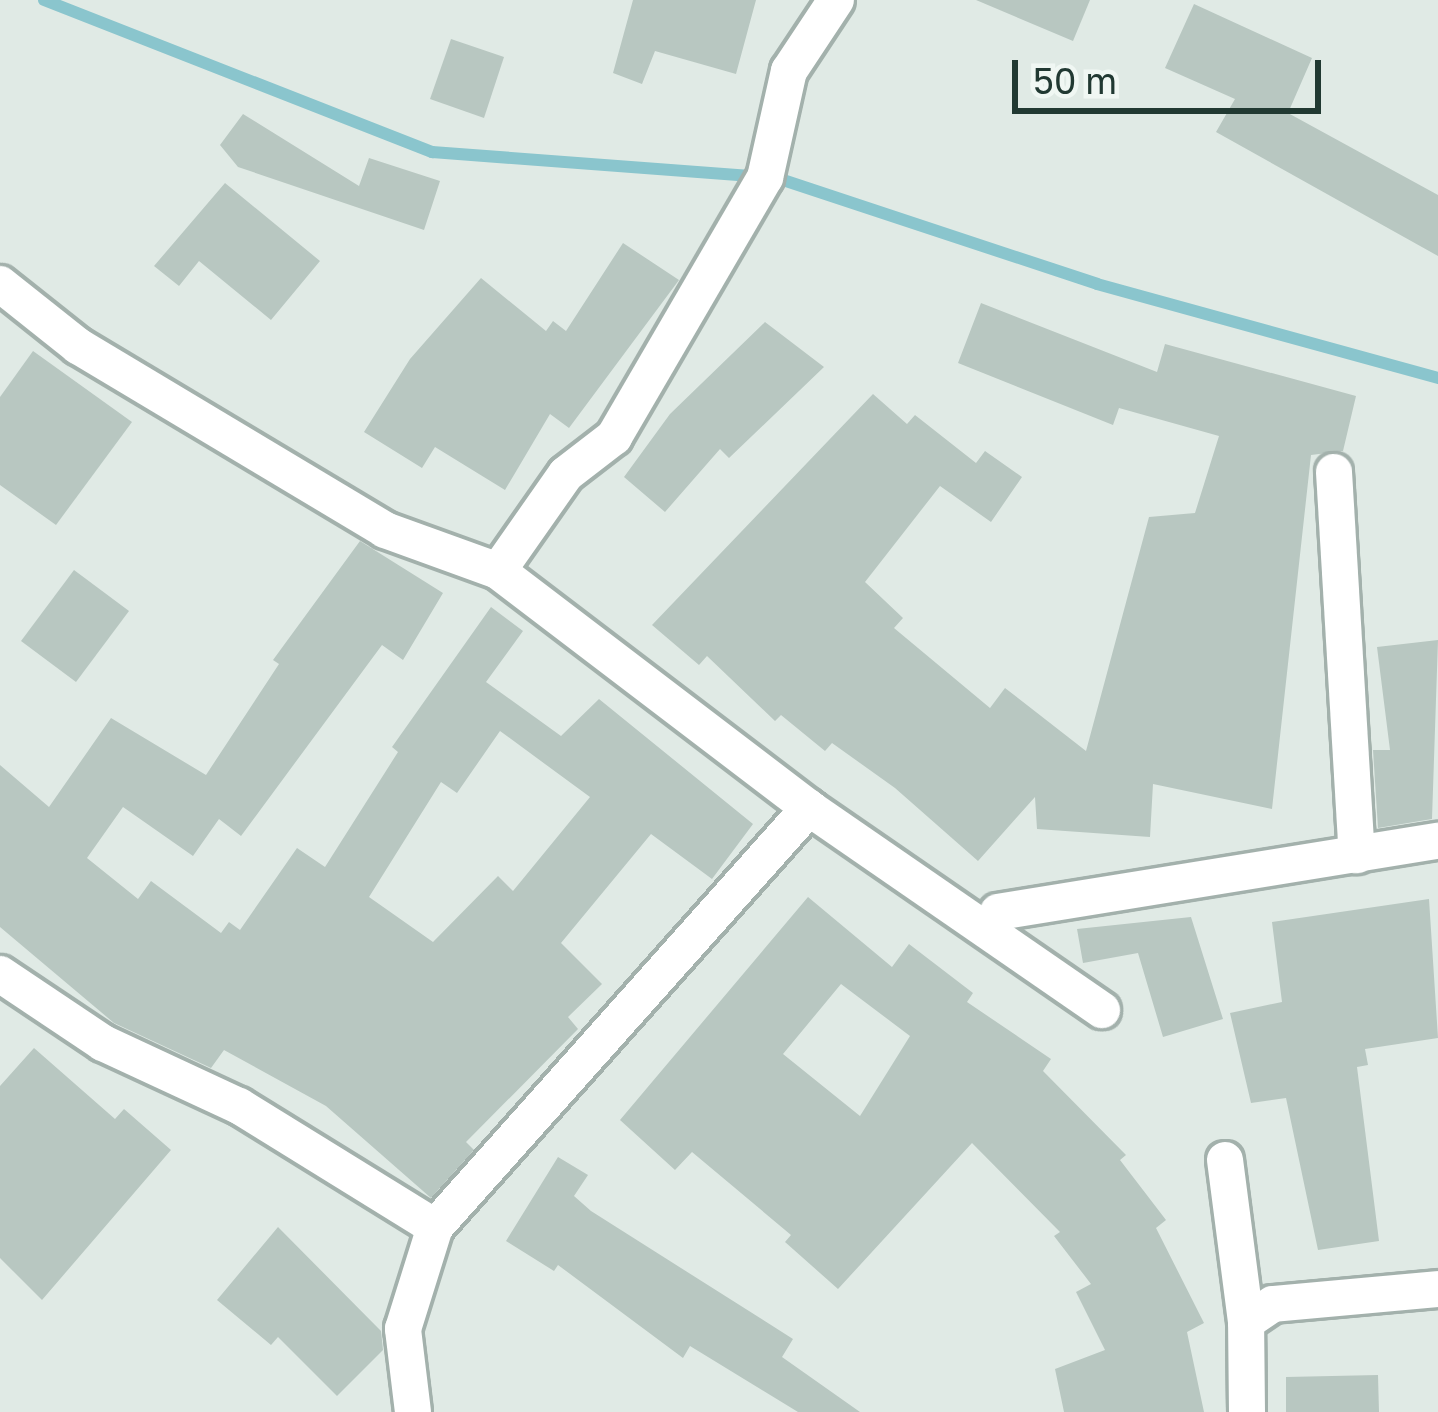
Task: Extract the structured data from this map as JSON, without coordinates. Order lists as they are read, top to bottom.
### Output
{
  "scale_bar": "50 m"
}
